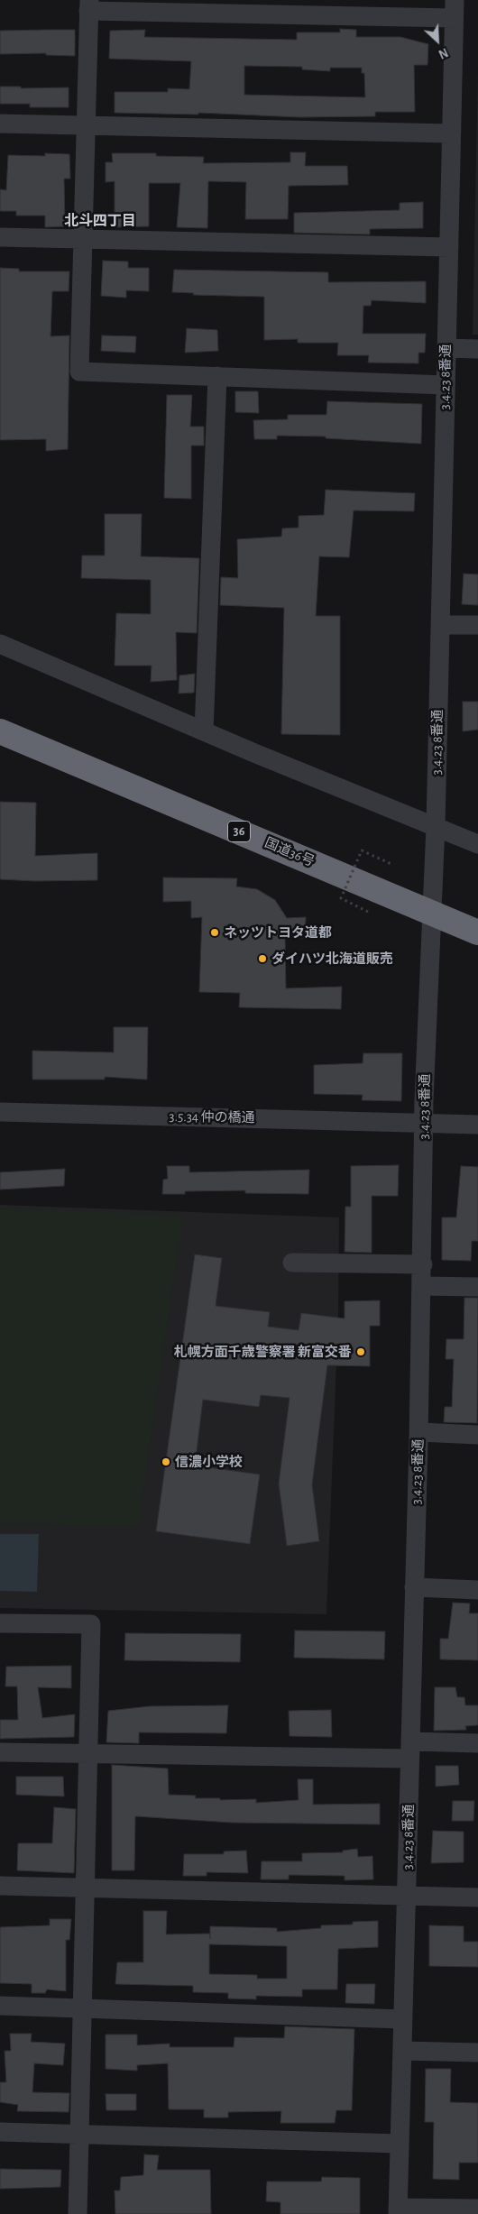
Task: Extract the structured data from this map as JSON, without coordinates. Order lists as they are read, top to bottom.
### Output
{
  "streets": {
    "highway": ["36", "国道36号"],
    "street": ["3.4.23 8番通", "3.5.34 仲の橋通"]
  },
  "crossings": [
    ["3.4.23 8番通", "国道36号"],
    ["3.4.23 8番通", "3.5.34 仲の橋通"]
  ],
  "districts": ["北斗四丁目"],
  "places": [
    "ネッツトヨタ道都",
    "ダイハツ北海道販売",
    "札幌方面千歳警察署 新富交番",
    "信濃小学校"
  ],
  "north": "bottom right"
}
